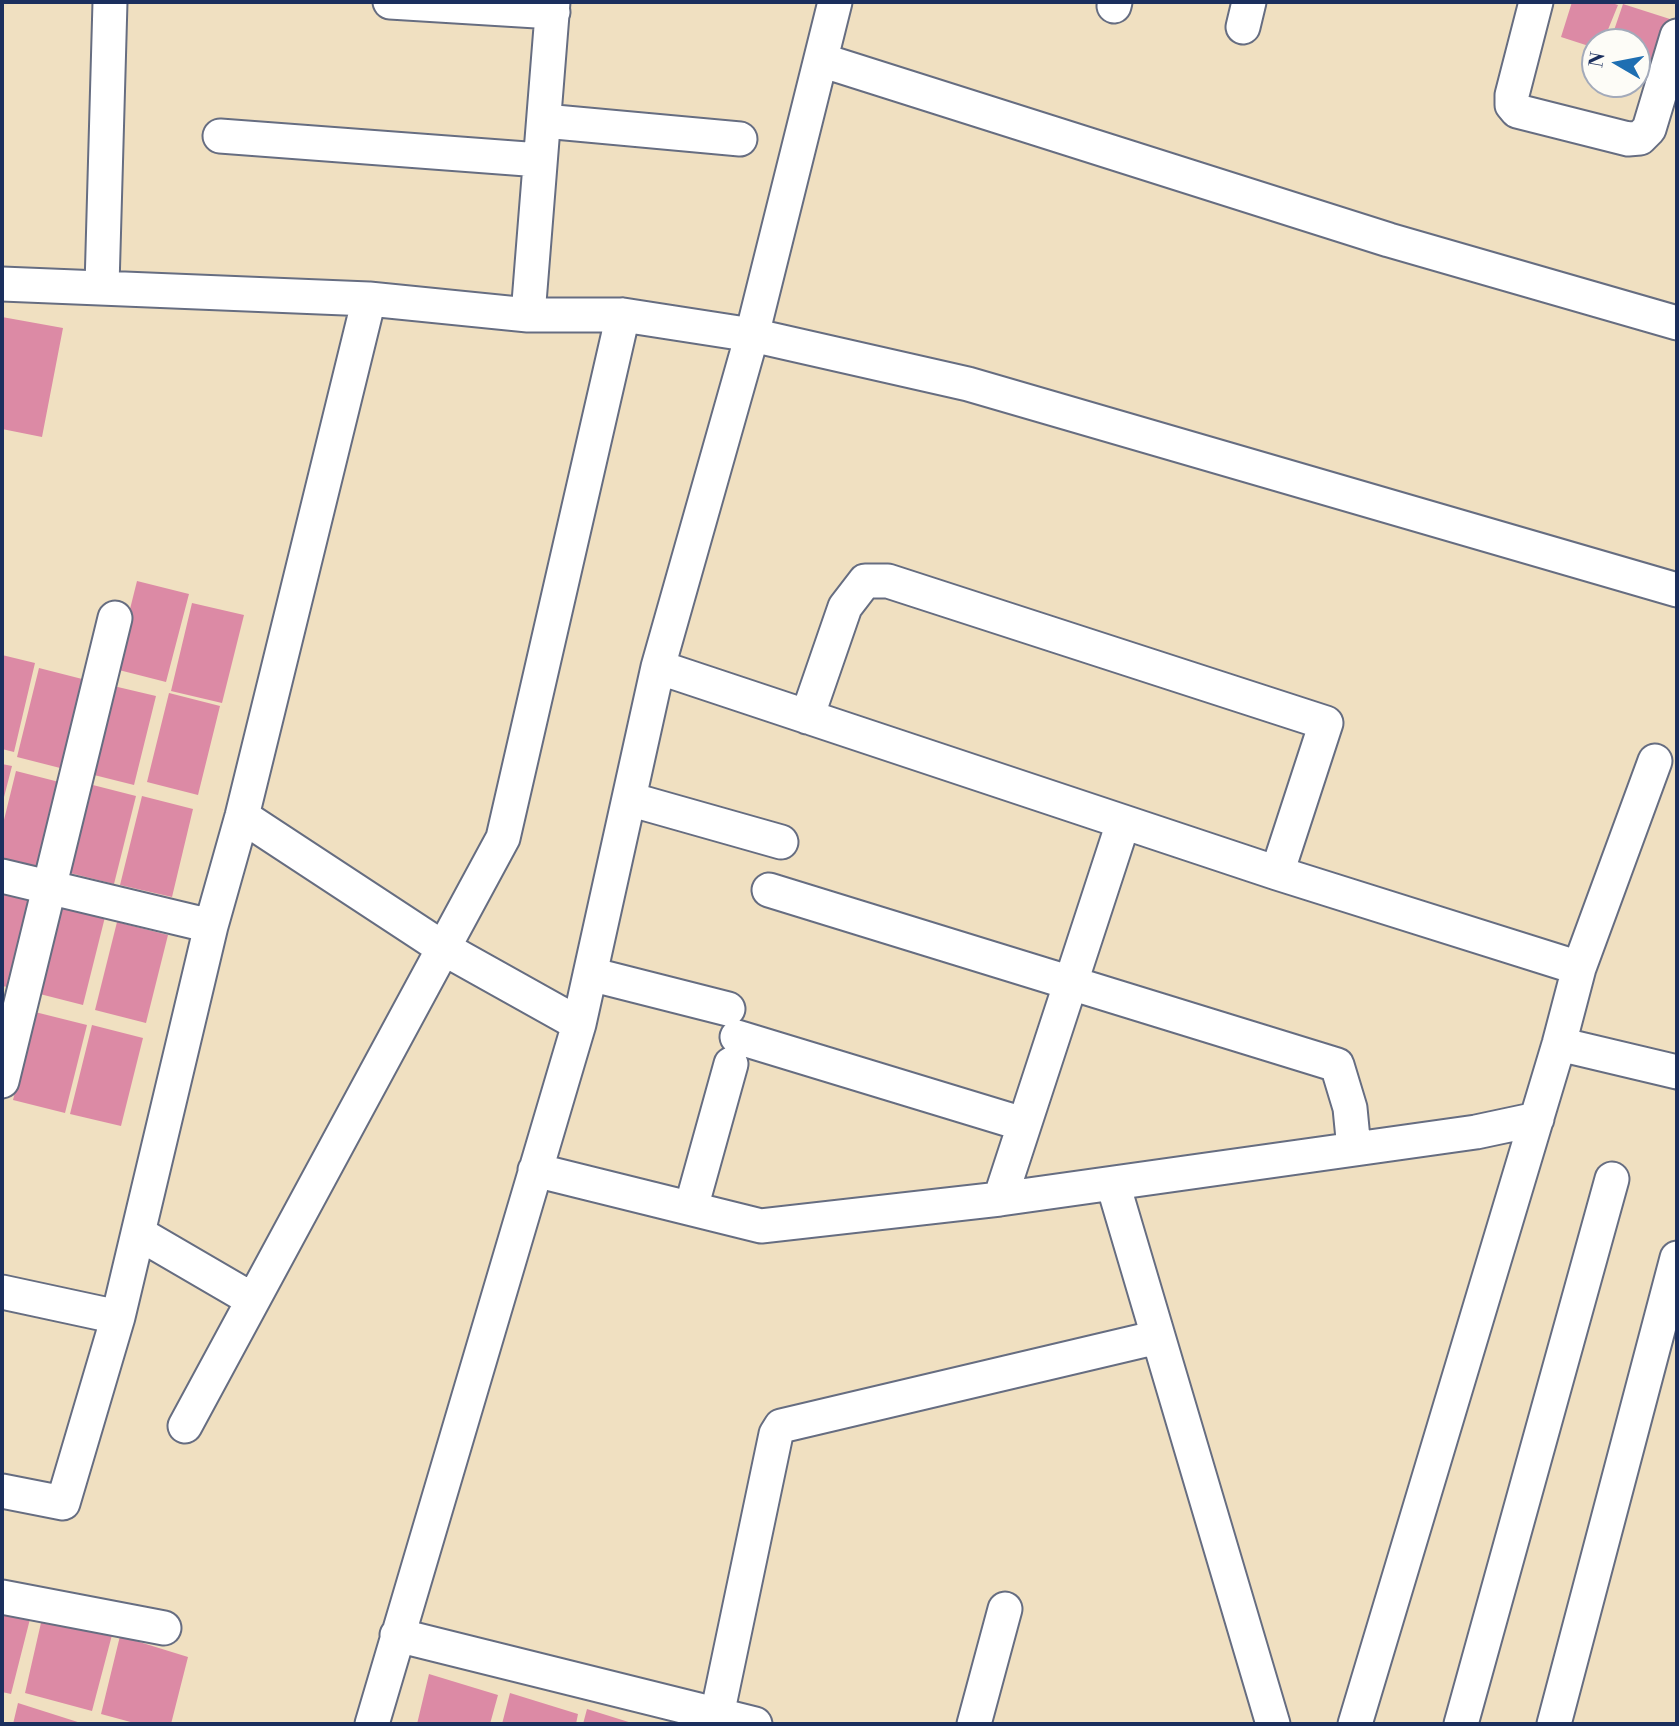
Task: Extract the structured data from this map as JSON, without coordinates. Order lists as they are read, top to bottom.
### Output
{
  "north": "left"
}
